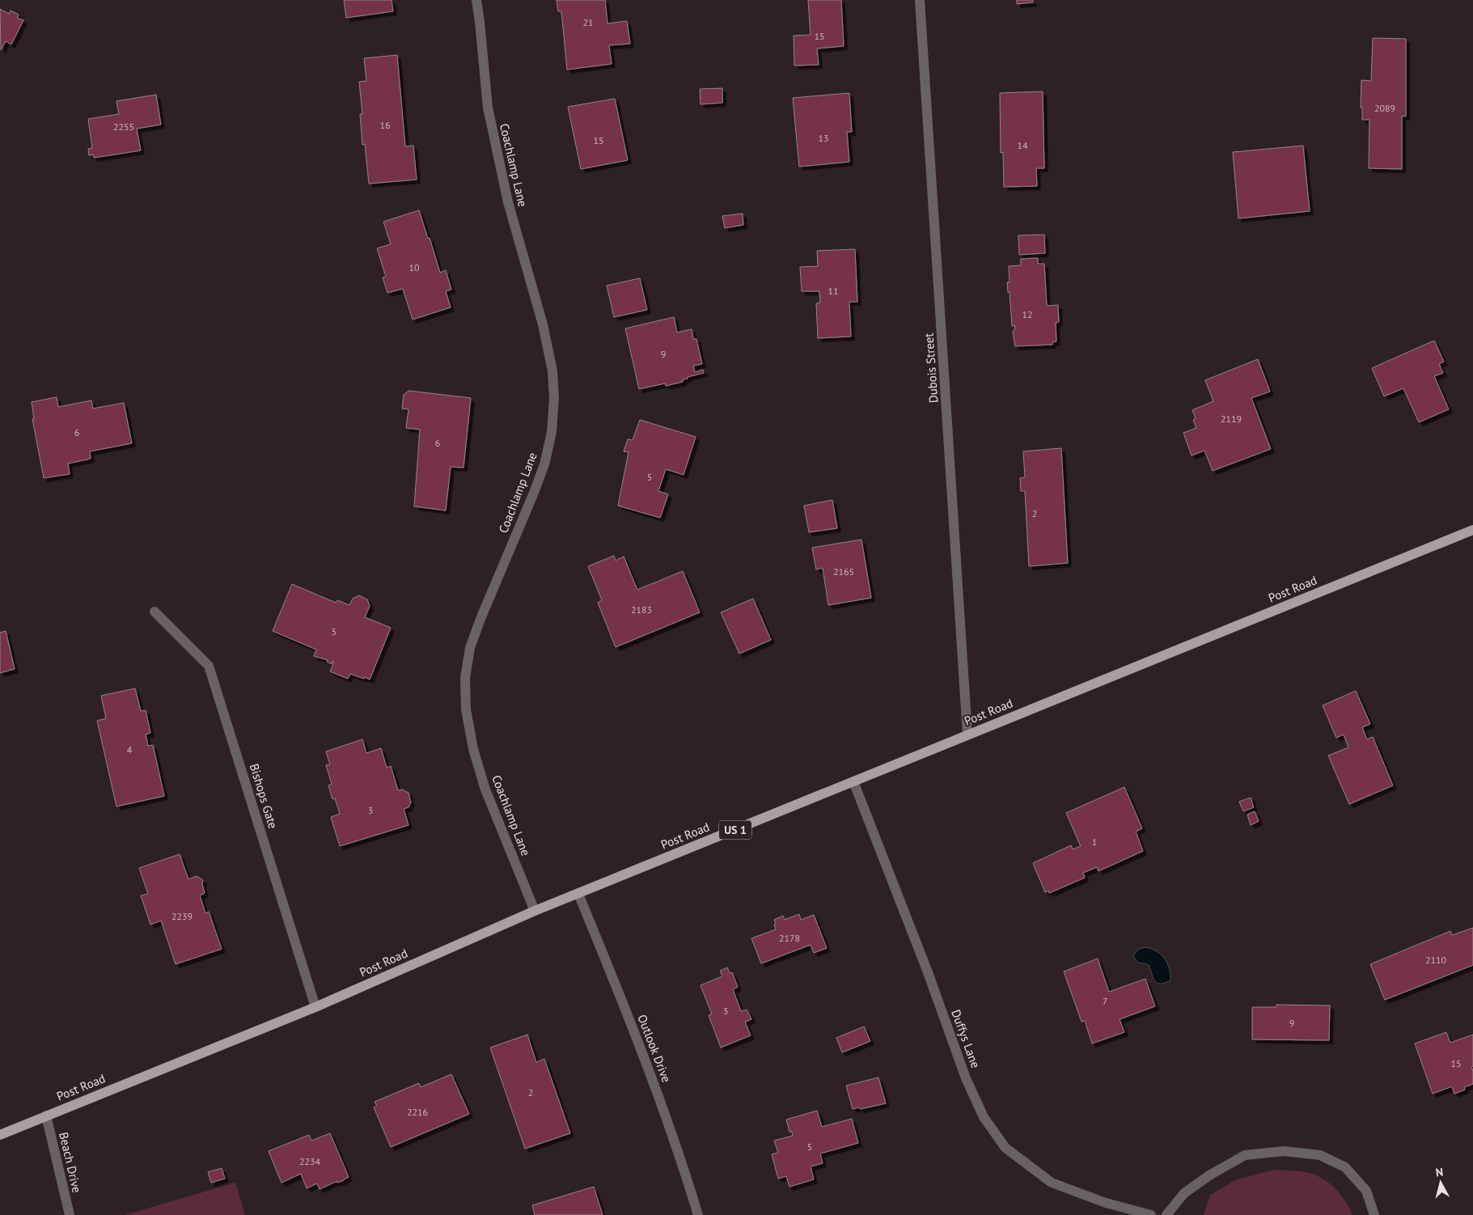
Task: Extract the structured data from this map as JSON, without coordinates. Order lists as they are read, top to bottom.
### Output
{
  "streets": {
    "main road": ["Post Road", "US 1"],
    "street": [
      "Coachlamp Lane",
      "Dubois Street",
      "Bishops Gate",
      "Duffys Lane",
      "Outlook Drive",
      "Beach Drive"
    ]
  },
  "crossings": [
    ["Coachlamp Lane", "Post Road"],
    ["Dubois Street", "Post Road"],
    ["Post Road", "Bishops Gate"],
    ["Post Road", "Duffys Lane"],
    ["Post Road", "Outlook Drive"],
    ["Post Road", "Beach Drive"]
  ],
  "house_numbers": [
    "21",
    "15",
    "2089",
    "16",
    "2255",
    "13",
    "15",
    "14",
    "10",
    "11",
    "12",
    "9",
    "2119",
    "6",
    "6",
    "5",
    "2",
    "2165",
    "2183",
    "5",
    "4",
    "3",
    "1",
    "2239",
    "2178",
    "2110",
    "7",
    "3",
    "9",
    "15",
    "2",
    "2216",
    "5",
    "2234"
  ],
  "north": "top"
}
